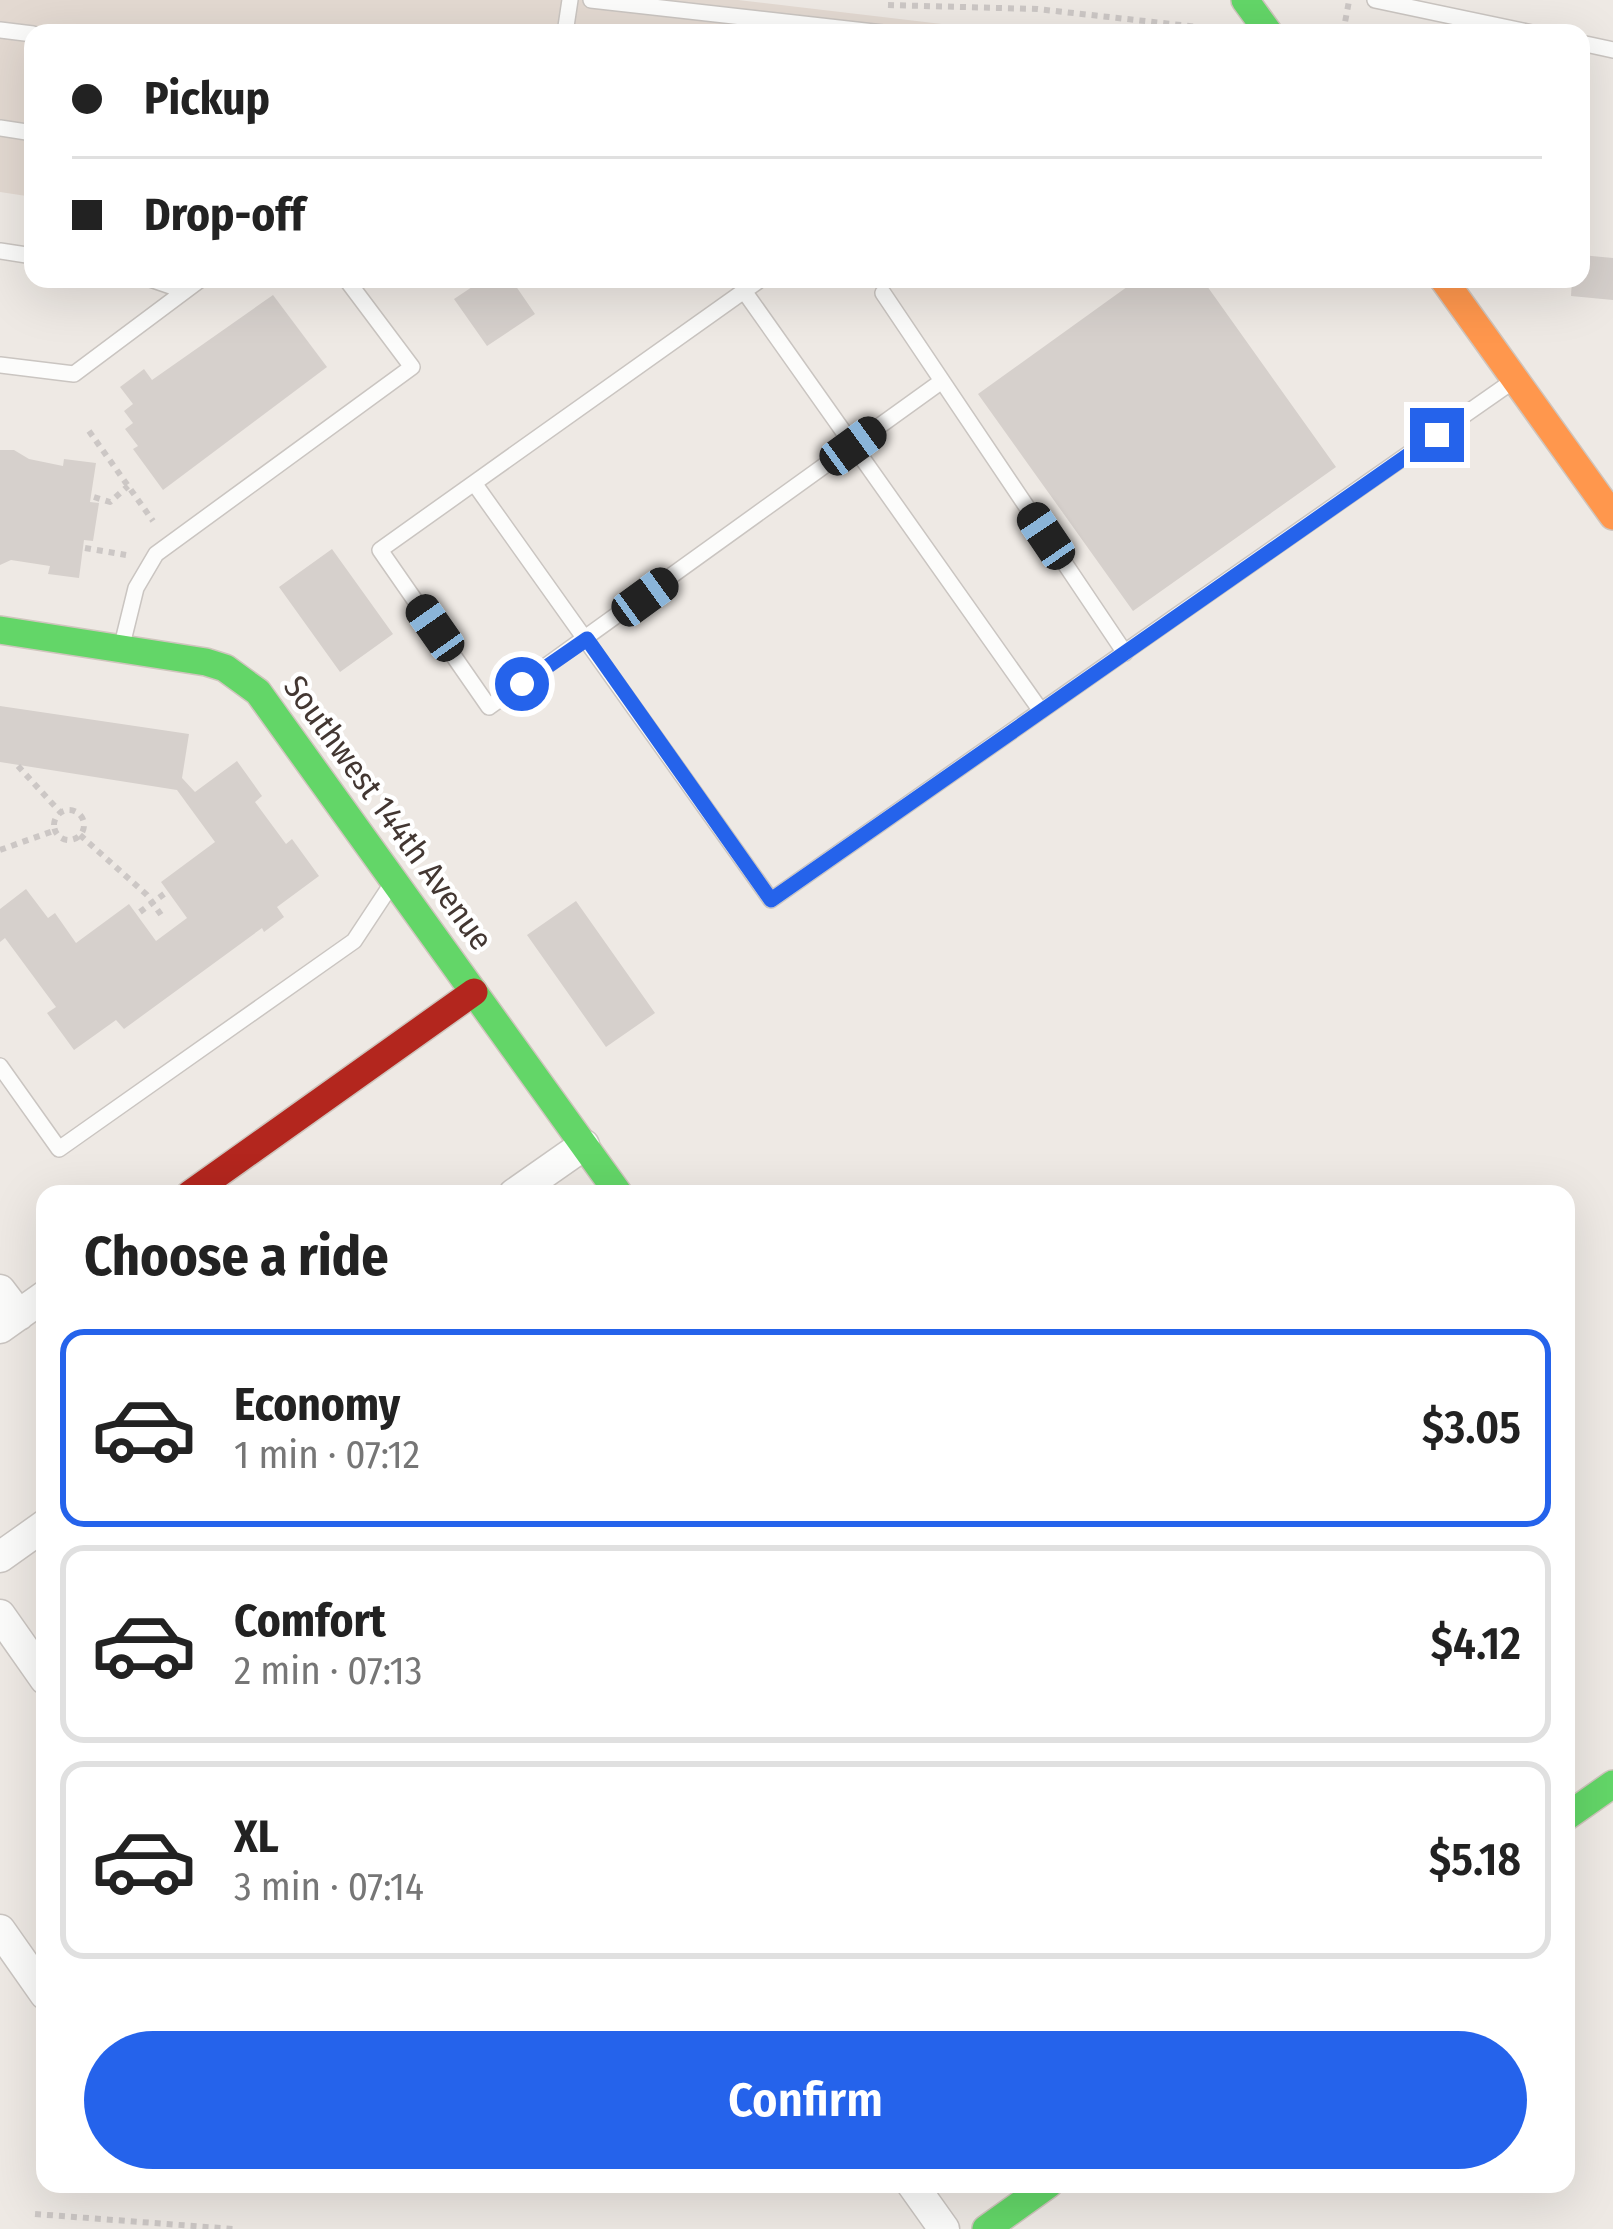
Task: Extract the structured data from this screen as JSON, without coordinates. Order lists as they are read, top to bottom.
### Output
{
  "streets": {
    "street": ["Southwest 144th Avenue"]
  },
  "page": {
    "banner": ["Pickup", "Drop-off"],
    "heading": "Choose a ride",
    "list": [
      {
        "name": "Economy",
        "note": "1 min · 07:12",
        "value": "$3.05"
      },
      {
        "name": "Comfort",
        "note": "2 min · 07:13",
        "value": "$4.12"
      },
      {
        "name": "XL",
        "note": "3 min · 07:14",
        "value": "$5.18"
      }
    ],
    "buttons": "Confirm"
  }
}
